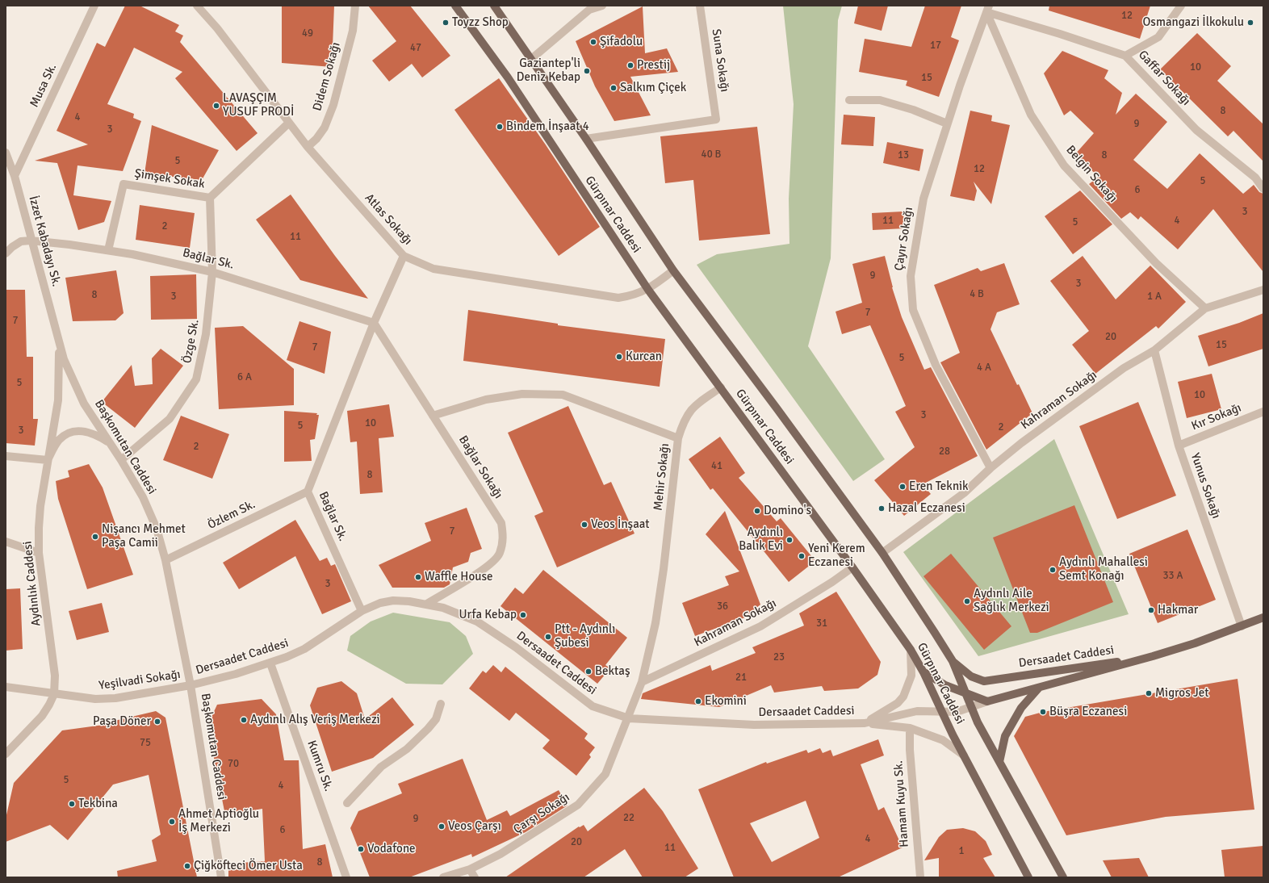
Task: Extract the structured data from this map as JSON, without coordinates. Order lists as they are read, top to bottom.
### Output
{
  "streets": {
    "main road": ["Gürpınar Caddesi", "Dersaadet Caddesi"],
    "street": [
      "Suna Sokağı",
      "Didem Sokağı",
      "Gaffar Sokağı",
      "Musa Sk.",
      "Belgin Sokağı",
      "Şimşek Sokak",
      "Atlas Sokağı",
      "Çayır Sokağı",
      "İzzet Kabadayı Sk.",
      "Bağlar Sk.",
      "Özge Sk.",
      "Kahraman Sokağı",
      "Kır Sokağı",
      "Başkomutan Caddesi",
      "Bağlar Sokağı",
      "Mehir Sokağı",
      "Yunus Sokağı",
      "Özlem Sk.",
      "Aydınlık Caddesi",
      "Yeşilvadi Sokağı",
      "Kumru Sk.",
      "Hamam Kuyu Sk.",
      "Çarşı Sokağı"
    ]
  },
  "crossings": [
    ["Suna Sokağı", "Gürpınar Caddesi"],
    ["Didem Sokağı", "Atlas Sokağı"],
    ["Gaffar Sokağı", "Belgin Sokağı"],
    ["Gaffar Sokağı", "Çayır Sokağı"],
    ["Musa Sk.", "İzzet Kabadayı Sk."],
    ["Belgin Sokağı", "Çayır Sokağı"],
    ["Belgin Sokağı", "Kahraman Sokağı"],
    ["Şimşek Sokak", "Atlas Sokağı"],
    ["Şimşek Sokak", "Bağlar Sk."],
    ["Şimşek Sokak", "Özge Sk."],
    ["Gürpınar Caddesi", "Atlas Sokağı"],
    ["Gürpınar Caddesi", "Kahraman Sokağı"],
    ["Gürpınar Caddesi", "Mehir Sokağı"],
    ["Gürpınar Caddesi", "Dersaadet Caddesi"],
    ["Atlas Sokağı", "Bağlar Sk."],
    ["Çayır Sokağı", "Kahraman Sokağı"],
    ["İzzet Kabadayı Sk.", "Bağlar Sk."],
    ["İzzet Kabadayı Sk.", "Başkomutan Caddesi"],
    ["İzzet Kabadayı Sk.", "Aydınlık Caddesi"],
    ["Bağlar Sk.", "Özge Sk."],
    ["Bağlar Sk.", "Bağlar Sokağı"],
    ["Bağlar Sk.", "Özlem Sk."],
    ["Bağlar Sk.", "Dersaadet Caddesi"],
    ["Özge Sk.", "Başkomutan Caddesi"],
    ["Kahraman Sokağı", "Mehir Sokağı"],
    ["Kahraman Sokağı", "Yunus Sokağı"],
    ["Kahraman Sokağı", "Çarşı Sokağı"],
    ["Kır Sokağı", "Yunus Sokağı"],
    ["Başkomutan Caddesi", "Özlem Sk."],
    ["Başkomutan Caddesi", "Aydınlık Caddesi"],
    ["Başkomutan Caddesi", "Dersaadet Caddesi"],
    ["Başkomutan Caddesi", "Yeşilvadi Sokağı"],
    ["Bağlar Sokağı", "Dersaadet Caddesi"],
    ["Mehir Sokağı", "Çarşı Sokağı"],
    ["Yunus Sokağı", "Dersaadet Caddesi"],
    ["Aydınlık Caddesi", "Yeşilvadi Sokağı"],
    ["Dersaadet Caddesi", "Yeşilvadi Sokağı"],
    ["Dersaadet Caddesi", "Kumru Sk."],
    ["Dersaadet Caddesi", "Çarşı Sokağı"]
  ],
  "places": [
    "Toyzz Shop",
    "Osmangazi İlkokulu",
    "Şifadolu",
    "Prestij",
    "Gaziantep'li Deniz Kebap",
    "Salkım Çiçek",
    "LAVAŞÇIM YUSUF PRODİ",
    "Bindem İnşaat 4",
    "Kurcan",
    "Eren Teknik",
    "Hazal Eczanesi",
    "Domino's",
    "Veos İnşaat",
    "Nişancı Mehmet Paşa Camii",
    "Aydınlı Balık Evi",
    "Yeni Kerem Eczanesi",
    "Aydınlı Mahallesi Semt Konağı",
    "Waffle House",
    "Aydınlı Aile Sağlık Merkezi",
    "Hakmar",
    "Urfa Kebap",
    "Ptt - Aydınlı Şubesi",
    "Bektaş",
    "Migros Jet",
    "Ekomini",
    "Büşra Eczanesi",
    "Aydınlı Alış Veriş Merkezi",
    "Paşa Döner",
    "Tekbina",
    "Ahmet Aptioğlu İş Merkezi",
    "Veos Çarşı",
    "Vodafone",
    "Çiğköfteci Ömer Usta"
  ],
  "house_numbers": [
    "12",
    "49",
    "17",
    "47",
    "10",
    "15",
    "8",
    "4",
    "9",
    "3",
    "40 B",
    "13",
    "8",
    "5",
    "12",
    "5",
    "6",
    "3",
    "11",
    "4",
    "5",
    "2",
    "11",
    "9",
    "3",
    "4 B",
    "8",
    "3",
    "1 A",
    "7",
    "7",
    "20",
    "15",
    "7",
    "5",
    "4 A",
    "6 A",
    "5",
    "10",
    "3",
    "10",
    "5",
    "2",
    "3",
    "2",
    "28",
    "41",
    "8",
    "7",
    "33 A",
    "3",
    "36",
    "31",
    "23",
    "21",
    "75",
    "70",
    "5",
    "4",
    "22",
    "9",
    "6",
    "4",
    "20",
    "11",
    "1",
    "8"
  ]
}
